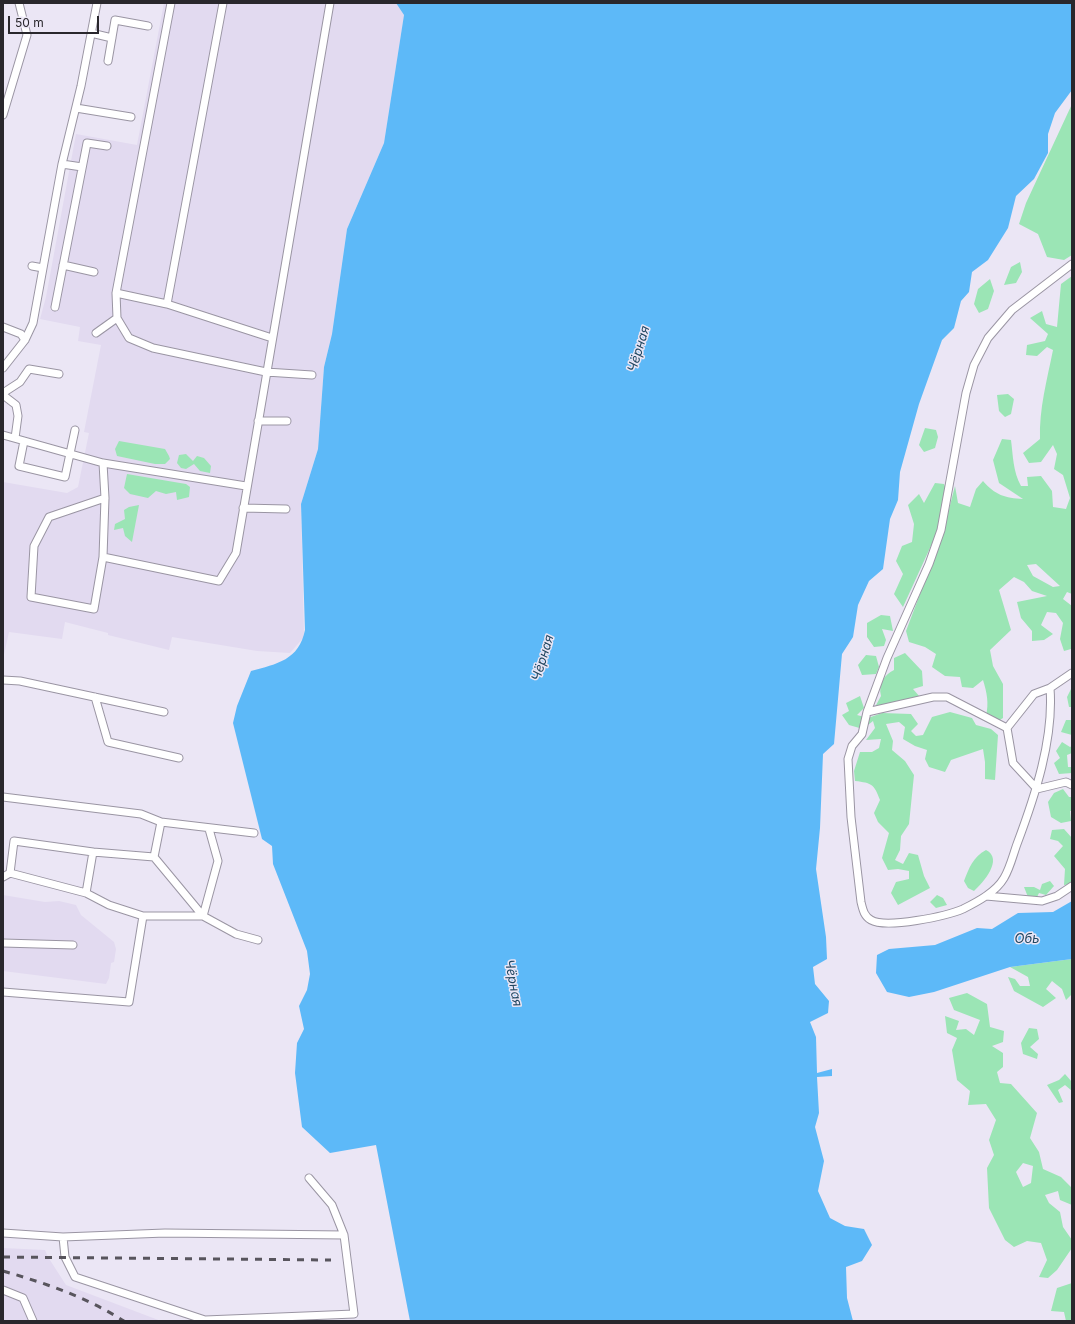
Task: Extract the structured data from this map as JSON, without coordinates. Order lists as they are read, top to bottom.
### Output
{
  "water": ["Чёрная", "Обь"],
  "scale_bar": "50 m"
}
